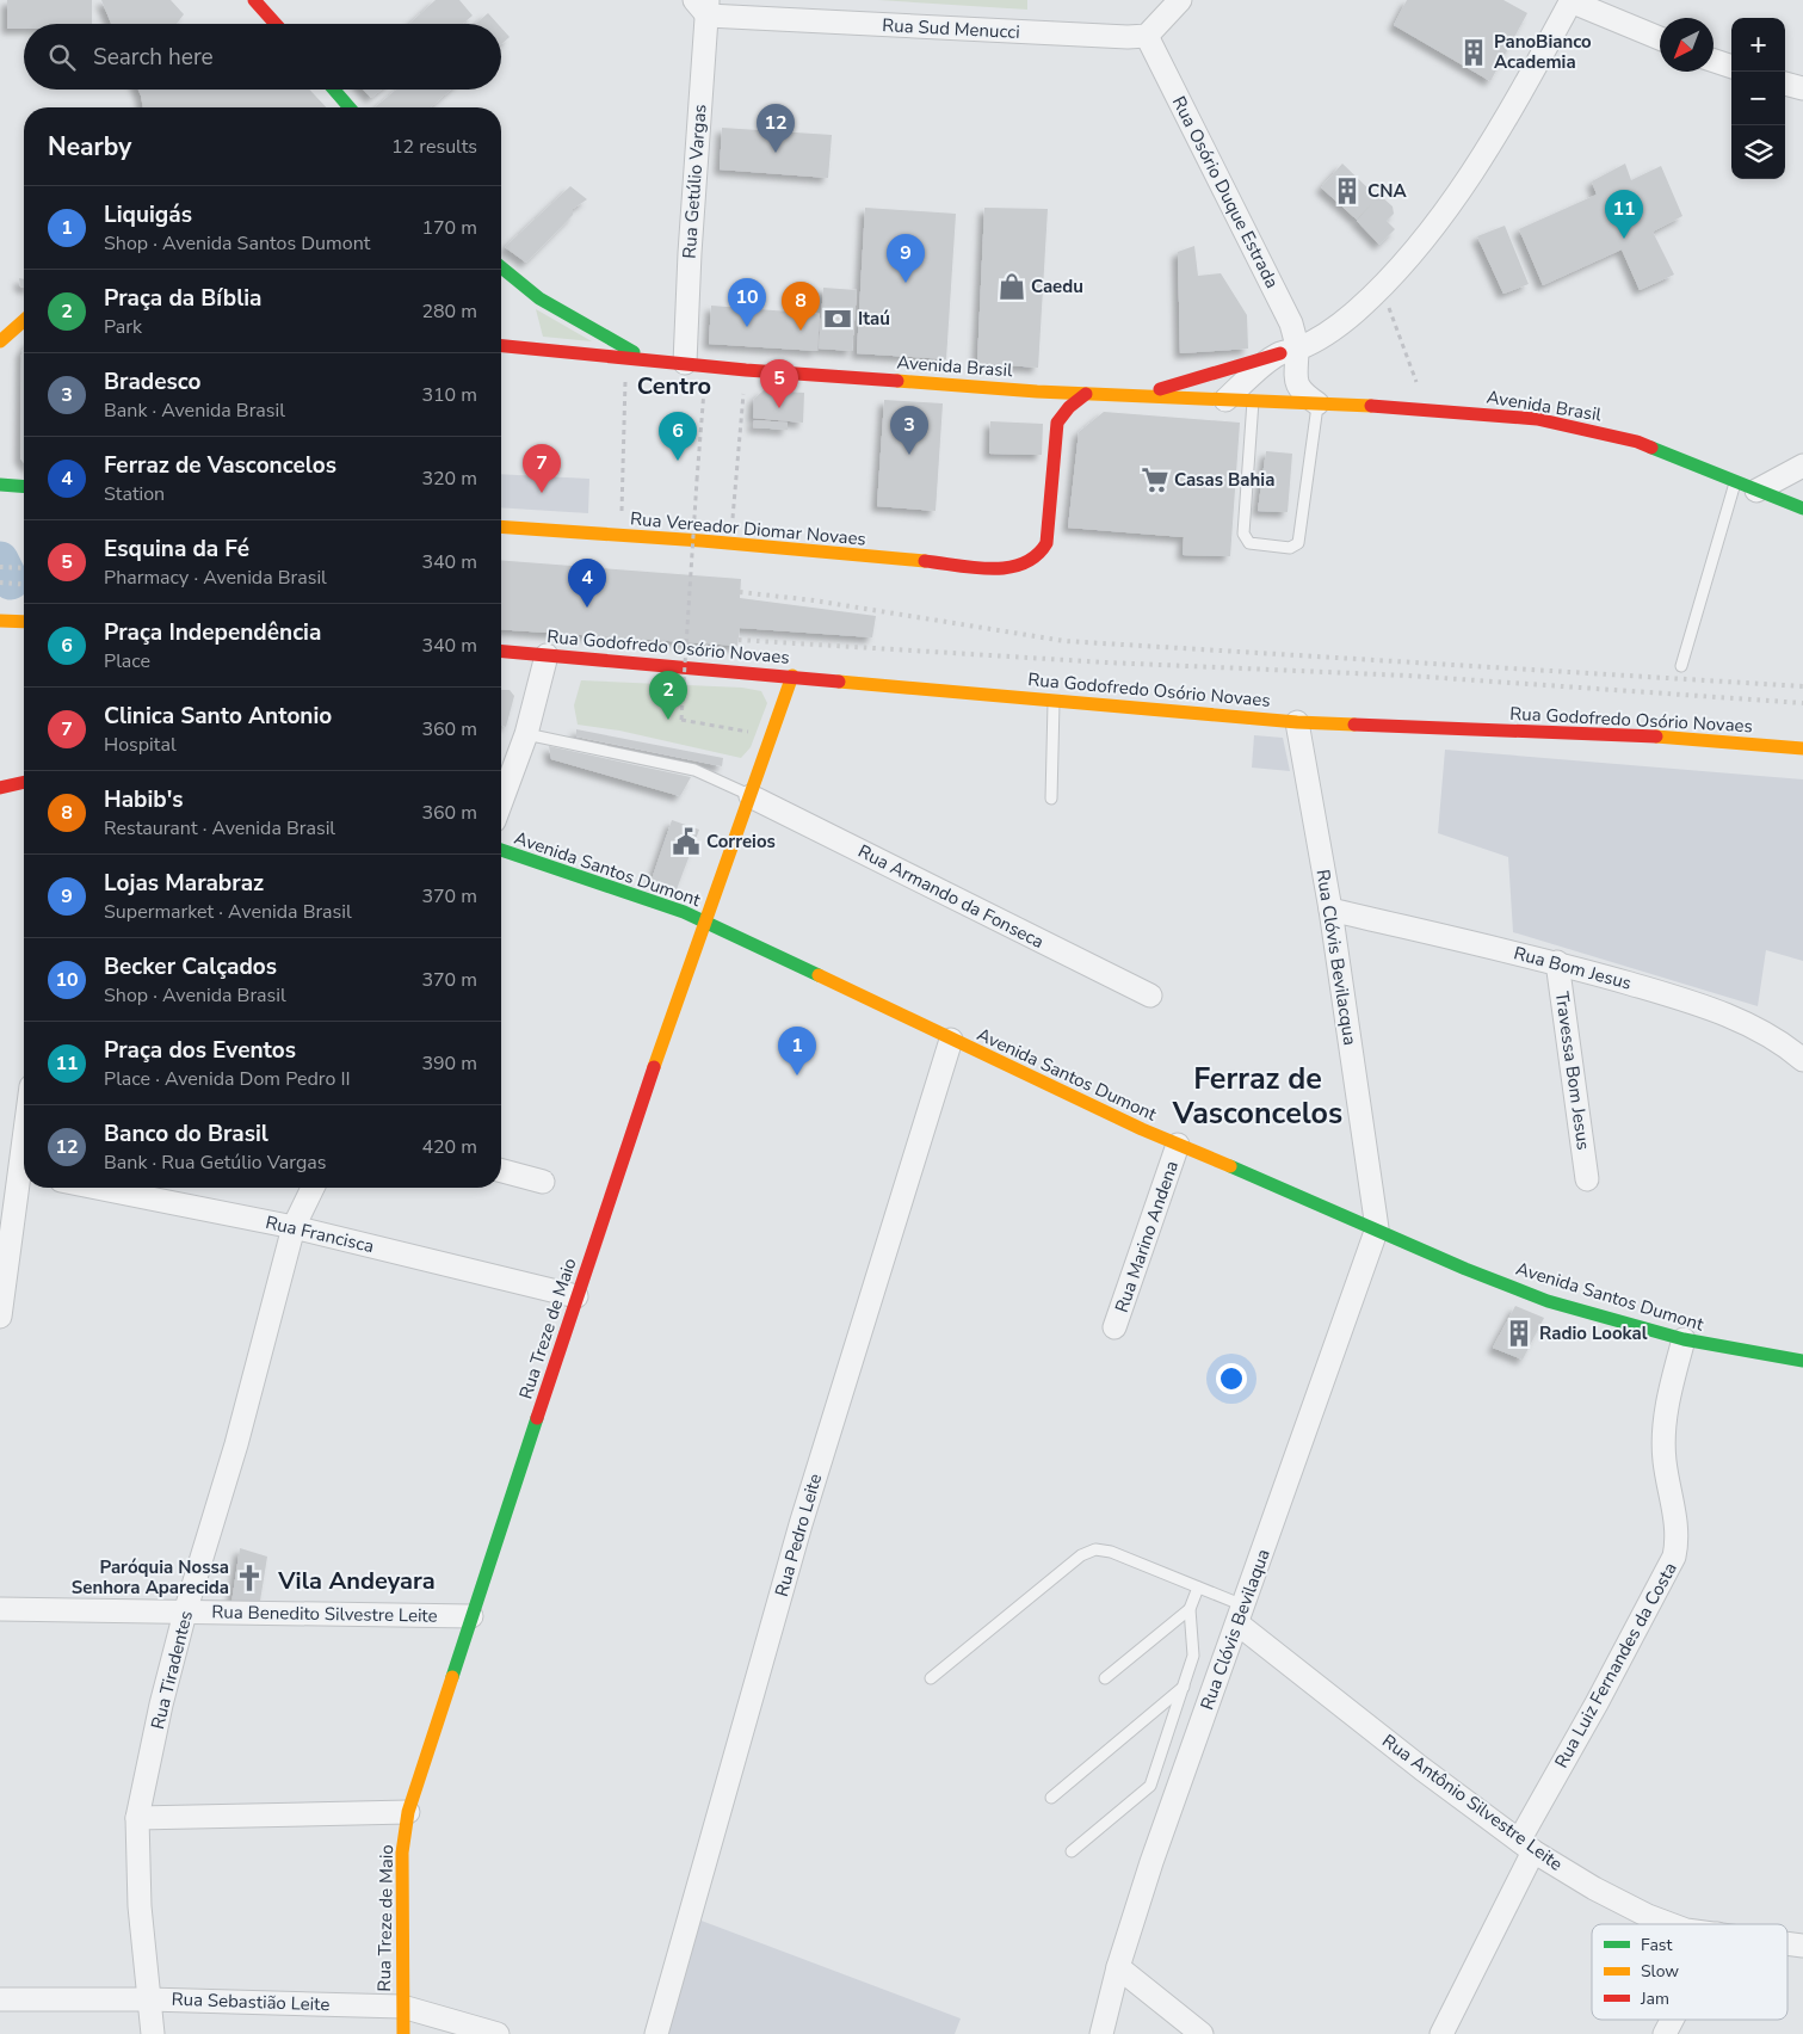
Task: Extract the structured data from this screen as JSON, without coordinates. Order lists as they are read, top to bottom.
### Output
{
  "streets": {
    "main road": [
      "Avenida Brasil",
      "Rua Vereador Diomar Novaes",
      "Rua Godofredo Osório Novaes",
      "Avenida Santos Dumont",
      "Rua Treze de Maio"
    ],
    "street": [
      "Rua Sud Menucci",
      "Rua Getúlio Vargas",
      "Rua Osório Duque Estrada",
      "Rua Armando da Fonseca",
      "Rua Clóvis Bevilacqua",
      "Rua Bom Jesus",
      "Travessa Bom Jesus",
      "Rua Francisca",
      "Rua Marino Andena",
      "Rua Pedro Leite",
      "Rua Benedito Silvestre Leite",
      "Rua Clóvis Bevilaqua",
      "Rua Luiz Fernandes da Costa",
      "Rua Tiradentes",
      "Rua Antônio Silvestre Leite",
      "Rua Sebastião Leite"
    ]
  },
  "crossings": [
    ["Rua Sud Menucci", "Rua Getúlio Vargas"],
    ["Rua Sud Menucci", "Rua Osório Duque Estrada"],
    ["Rua Getúlio Vargas", "Avenida Brasil"],
    ["Rua Osório Duque Estrada", "Avenida Brasil"],
    ["Rua Godofredo Osório Novaes", "Rua Clóvis Bevilacqua"],
    ["Rua Godofredo Osório Novaes", "Rua Treze de Maio"],
    ["Avenida Santos Dumont", "Rua Clóvis Bevilacqua"],
    ["Avenida Santos Dumont", "Rua Marino Andena"],
    ["Avenida Santos Dumont", "Rua Treze de Maio"],
    ["Avenida Santos Dumont", "Rua Pedro Leite"],
    ["Avenida Santos Dumont", "Rua Clóvis Bevilaqua"],
    ["Avenida Santos Dumont", "Rua Luiz Fernandes da Costa"],
    ["Rua Armando da Fonseca", "Rua Treze de Maio"],
    ["Rua Clóvis Bevilacqua", "Rua Bom Jesus"],
    ["Rua Clóvis Bevilacqua", "Rua Clóvis Bevilaqua"],
    ["Rua Bom Jesus", "Travessa Bom Jesus"],
    ["Rua Francisca", "Rua Treze de Maio"],
    ["Rua Francisca", "Rua Tiradentes"],
    ["Rua Treze de Maio", "Rua Benedito Silvestre Leite"],
    ["Rua Treze de Maio", "Rua Sebastião Leite"],
    ["Rua Benedito Silvestre Leite", "Rua Tiradentes"],
    ["Rua Clóvis Bevilaqua", "Rua Antônio Silvestre Leite"],
    ["Rua Luiz Fernandes da Costa", "Rua Antônio Silvestre Leite"],
    ["Rua Tiradentes", "Rua Sebastião Leite"]
  ],
  "districts": ["Centro", "Ferraz de Vasconcelos", "Vila Andeyara"],
  "places": {
    "building": ["PanoBianco Academia", "CNA", "Radio Lookal"],
    "shop": ["Caedu"],
    "bank": ["Itaú"],
    "supermarket": ["Casas Bahia"],
    "public building": ["Correios"],
    "church": ["Paróquia Nossa Senhora Aparecida"]
  },
  "legend": ["Fast", "Slow", "Jam"],
  "north": "bottom left",
  "page": {
    "map_buttons": ["+", "−"],
    "search": "Search here",
    "pins": [
      "12",
      "11",
      "9",
      "10",
      "8",
      "5",
      "3",
      "6",
      "7",
      "4",
      "2",
      "1"
    ],
    "heading": ["Nearby", "12 results"],
    "list": [
      {
        "mark": "1",
        "name": "Liquigás",
        "note": "Shop · Avenida Santos Dumont",
        "value": "170 m"
      },
      {
        "mark": "2",
        "name": "Praça da Bíblia",
        "note": "Park",
        "value": "280 m"
      },
      {
        "mark": "3",
        "name": "Bradesco",
        "note": "Bank · Avenida Brasil",
        "value": "310 m"
      },
      {
        "mark": "4",
        "name": "Ferraz de Vasconcelos",
        "note": "Station",
        "value": "320 m"
      },
      {
        "mark": "5",
        "name": "Esquina da Fé",
        "note": "Pharmacy · Avenida Brasil",
        "value": "340 m"
      },
      {
        "mark": "6",
        "name": "Praça Independência",
        "note": "Place",
        "value": "340 m"
      },
      {
        "mark": "7",
        "name": "Clinica Santo Antonio",
        "note": "Hospital",
        "value": "360 m"
      },
      {
        "mark": "8",
        "name": "Habib's",
        "note": "Restaurant · Avenida Brasil",
        "value": "360 m"
      },
      {
        "mark": "9",
        "name": "Lojas Marabraz",
        "note": "Supermarket · Avenida Brasil",
        "value": "370 m"
      },
      {
        "mark": "10",
        "name": "Becker Calçados",
        "note": "Shop · Avenida Brasil",
        "value": "370 m"
      },
      {
        "mark": "11",
        "name": "Praça dos Eventos",
        "note": "Place · Avenida Dom Pedro II",
        "value": "390 m"
      },
      {
        "mark": "12",
        "name": "Banco do Brasil",
        "note": "Bank · Rua Getúlio Vargas",
        "value": "420 m"
      }
    ]
  }
}
